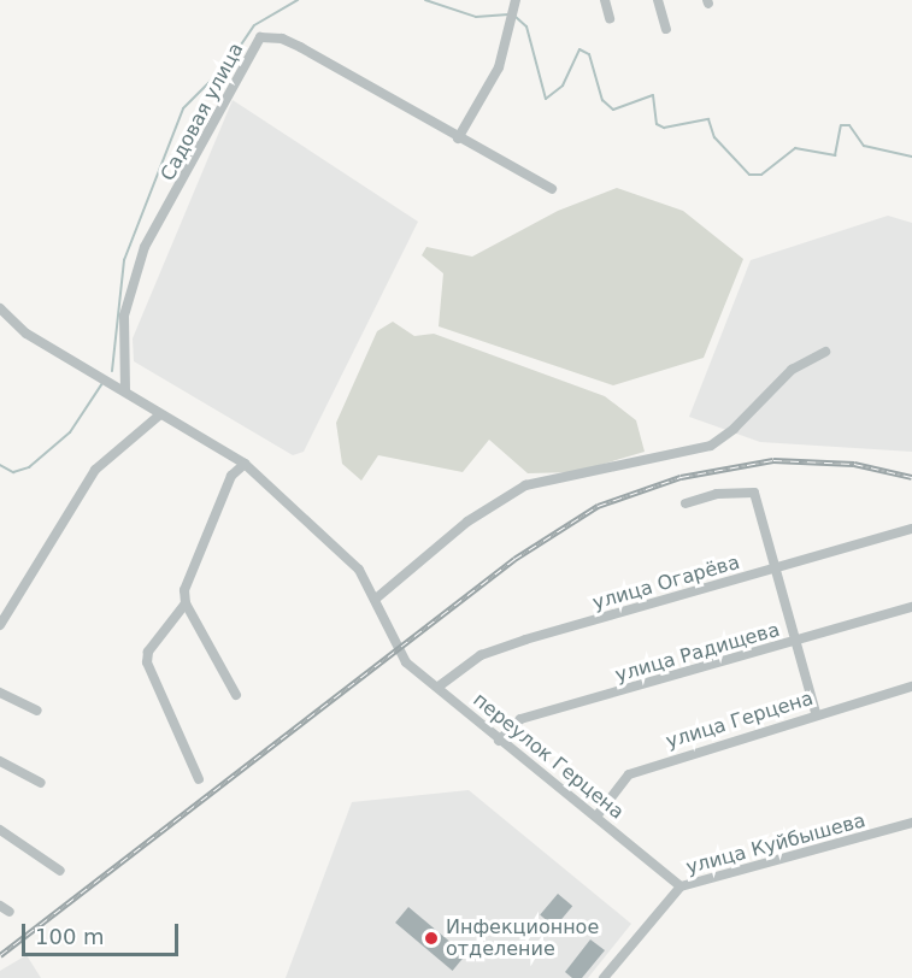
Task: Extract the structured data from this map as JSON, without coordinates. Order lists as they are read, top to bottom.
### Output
{
  "streets": {
    "street": [
      "Садовая улица",
      "улица Огарёва",
      "улица Радищева",
      "улица Герцена",
      "переулок Герцена",
      "улица Куйбышева"
    ]
  },
  "crossings": [
    ["улица Огарёва", "переулок Герцена"],
    ["улица Радищева", "переулок Герцена"],
    ["улица Герцена", "переулок Герцена"],
    ["переулок Герцена", "улица Куйбышева"]
  ],
  "places": ["Инфекционное отделение"],
  "scale_bar": "100 m"
}
